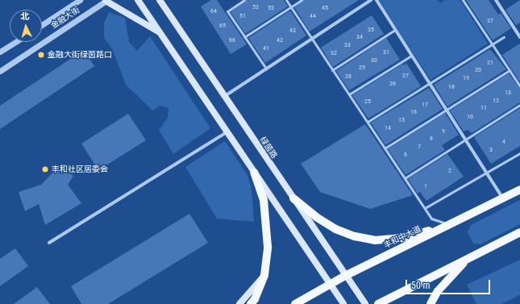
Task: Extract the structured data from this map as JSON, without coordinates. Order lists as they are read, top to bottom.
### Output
{
  "streets": {
    "main road": ["绿茵路", "丰和中大道"],
    "street": ["金融大街"]
  },
  "crossings": [
    ["绿茵路", "丰和中大道"]
  ],
  "places": ["金融大街绿茵路口", "丰和社区居委会"],
  "house_numbers": [
    "52",
    "53",
    "45",
    "64",
    "51",
    "44",
    "37",
    "65",
    "35",
    "43",
    "34",
    "66",
    "42",
    "33",
    "41",
    "31",
    "32",
    "30",
    "21",
    "29",
    "20",
    "27",
    "28",
    "19",
    "26",
    "18",
    "13",
    "12",
    "25",
    "17",
    "11",
    "16",
    "10",
    "15",
    "14",
    "9",
    "8",
    "4",
    "7",
    "3",
    "6",
    "2",
    "1"
  ],
  "scale_bar": "50 m",
  "north": "top"
}
